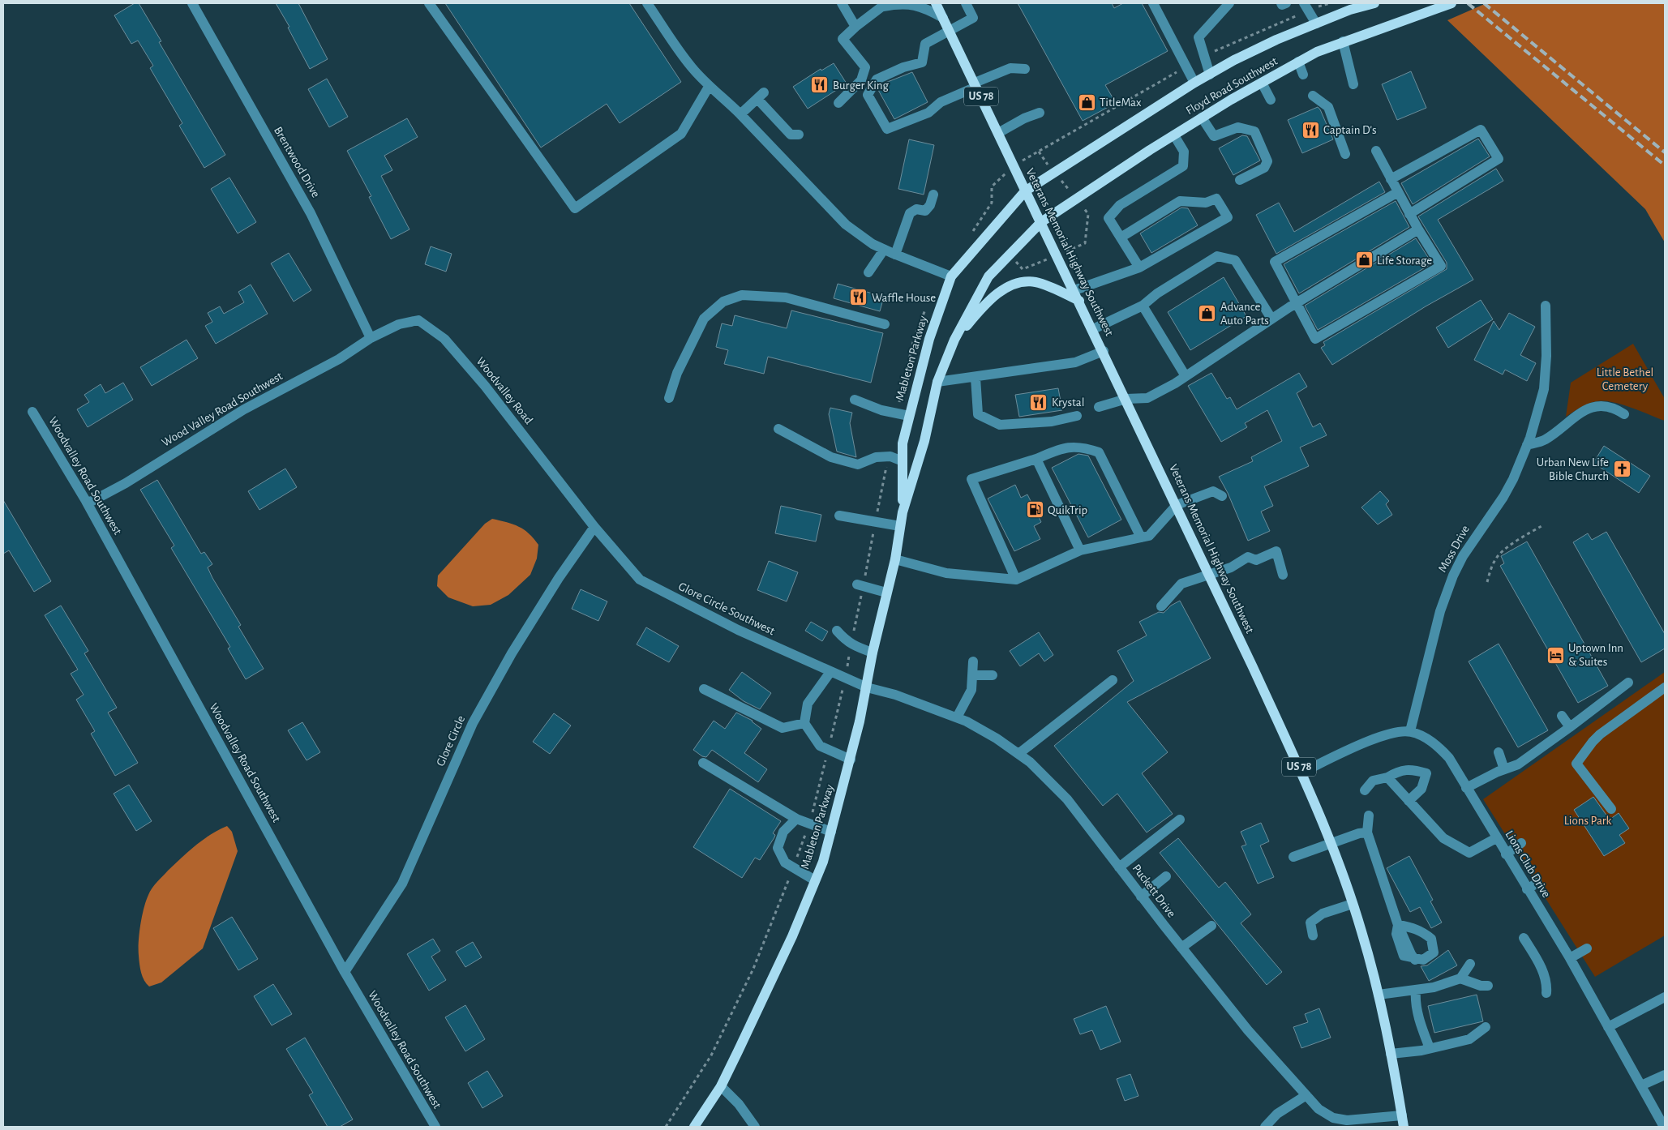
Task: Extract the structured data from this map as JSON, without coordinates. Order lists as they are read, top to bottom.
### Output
{
  "streets": {
    "main road": [
      "Floyd Road Southwest",
      "US 78",
      "Veterans Memorial Highway Southwest",
      "Mableton Parkway"
    ],
    "street": [
      "Brentwood Drive",
      "Woodvalley Road",
      "Wood Valley Road Southwest",
      "Woodvalley Road Southwest",
      "Moss Drive",
      "Glore Circle Southwest",
      "Glore Circle",
      "Lions Club Drive",
      "Puckett Drive"
    ]
  },
  "crossings": [
    ["Floyd Road Southwest", "Veterans Memorial Highway Southwest"],
    ["Floyd Road Southwest", "Mableton Parkway"],
    ["Brentwood Drive", "Woodvalley Road"],
    ["Brentwood Drive", "Wood Valley Road Southwest"],
    ["Veterans Memorial Highway Southwest", "Mableton Parkway"],
    ["Veterans Memorial Highway Southwest", "Puckett Drive"],
    ["Mableton Parkway", "Glore Circle Southwest"],
    ["Mableton Parkway", "Puckett Drive"],
    ["Woodvalley Road", "Wood Valley Road Southwest"],
    ["Woodvalley Road", "Glore Circle Southwest"],
    ["Woodvalley Road", "Glore Circle"],
    ["Wood Valley Road Southwest", "Woodvalley Road Southwest"],
    ["Woodvalley Road Southwest", "Glore Circle"],
    ["Moss Drive", "Lions Club Drive"],
    ["Glore Circle Southwest", "Glore Circle"],
    ["Glore Circle Southwest", "Puckett Drive"]
  ],
  "parks": ["Little Bethel Cemetery", "Lions Park"],
  "places": {
    "restaurant": [
      "Burger King",
      "Captain D's",
      "Waffle House",
      "Krystal"
    ],
    "shop": ["TitleMax", "Life Storage", "Advance Auto Parts"],
    "church": ["Urban New Life Bible Church"],
    "fuel station": ["QuikTrip"],
    "hotel": ["Uptown Inn & Suites"]
  }
}
